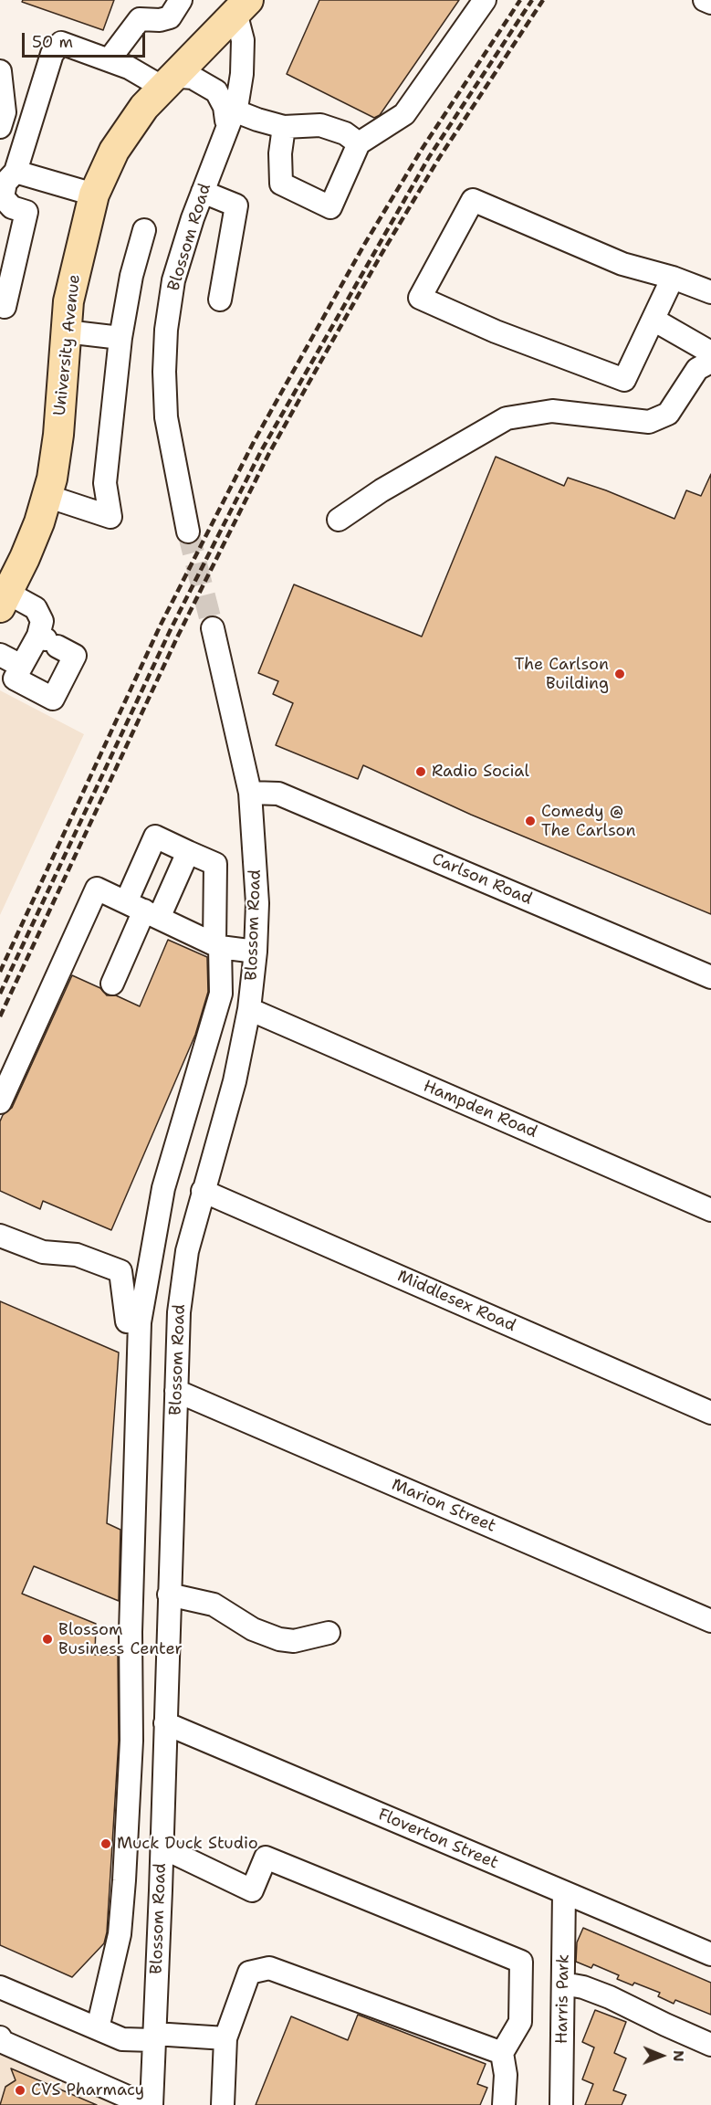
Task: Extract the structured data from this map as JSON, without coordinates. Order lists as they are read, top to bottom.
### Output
{
  "streets": {
    "main road": ["University Avenue"],
    "street": [
      "Blossom Road",
      "Carlson Road",
      "Hampden Road",
      "Middlesex Road",
      "Marion Street",
      "Floverton Street",
      "Harris Park"
    ]
  },
  "crossings": [
    ["Blossom Road", "University Avenue"],
    ["Blossom Road", "Carlson Road"],
    ["Blossom Road", "Hampden Road"],
    ["Blossom Road", "Middlesex Road"],
    ["Blossom Road", "Marion Street"],
    ["Blossom Road", "Floverton Street"],
    ["Floverton Street", "Harris Park"]
  ],
  "places": [
    "The Carlson Building",
    "Radio Social",
    "Comedy @ The Carlson",
    "Blossom Business Center",
    "Muck Duck Studio",
    "CVS Pharmacy"
  ],
  "scale_bar": "50 m",
  "north": "right"
}
